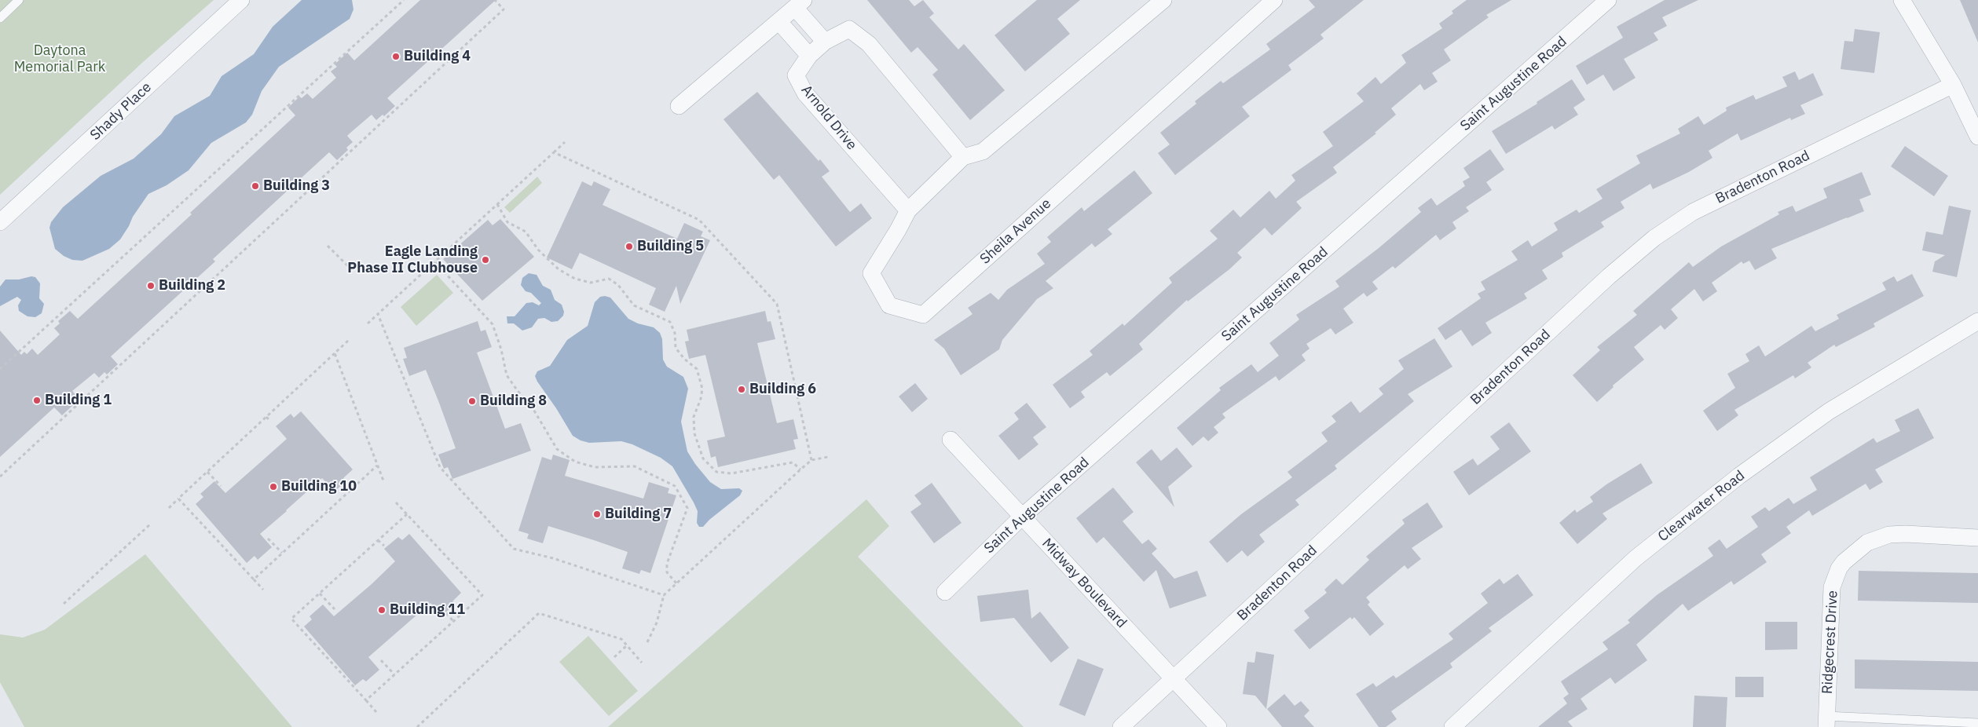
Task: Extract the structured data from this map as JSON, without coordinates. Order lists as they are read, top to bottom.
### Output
{
  "streets": {
    "street": [
      "Saint Augustine Road",
      "Shady Place",
      "Arnold Drive",
      "Bradenton Road",
      "Sheila Avenue",
      "Clearwater Road",
      "Midway Boulevard",
      "Ridgecrest Drive"
    ]
  },
  "crossings": [
    ["Saint Augustine Road", "Midway Boulevard"],
    ["Arnold Drive", "Sheila Avenue"],
    ["Bradenton Road", "Midway Boulevard"]
  ],
  "parks": ["Daytona Memorial Park"],
  "places": [
    "Building 4",
    "Building 3",
    "Building 5",
    "Eagle Landing Phase II Clubhouse",
    "Building 2",
    "Building 6",
    "Building 1",
    "Building 8",
    "Building 10",
    "Building 7",
    "Building 11"
  ]
}
